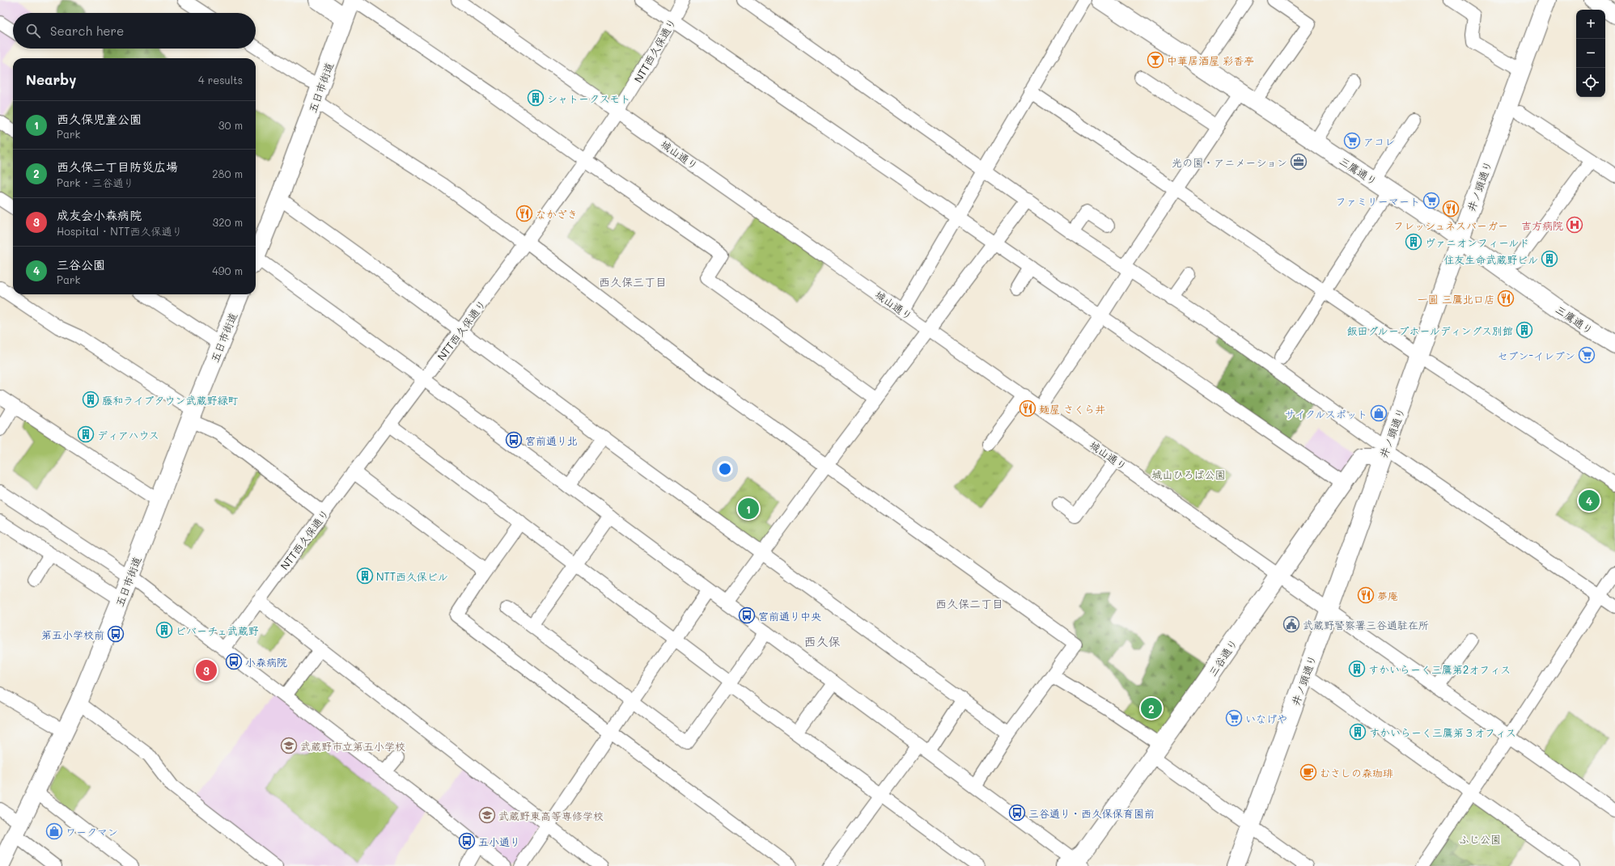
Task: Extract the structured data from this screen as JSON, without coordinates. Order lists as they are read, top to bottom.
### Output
{
  "streets": {
    "main road": [
      "五日市街道",
      "三鷹通り",
      "井ノ頭通り",
      "三谷通り"
    ],
    "street": ["NTT西久保通り", "城山通り"]
  },
  "crossings": [
    ["NTT西久保通り", "城山通り"],
    ["城山通り", "井ノ頭通り"],
    ["城山通り", "三谷通り"],
    ["三鷹通り", "井ノ頭通り"],
    ["井ノ頭通り", "三谷通り"]
  ],
  "districts": ["西久保三丁目", "西久保二丁目", "西久保"],
  "parks": ["城山ひろば公園", "ふじ公園"],
  "places": {
    "bar": ["中華居酒屋 彩香亭"],
    "building": [
      "シャトークスモト",
      "ヴァニオンフィールド",
      "住友生命武蔵野ビル",
      "飯田グループホールディングス別館",
      "藤和ライブタウン武蔵野緑町",
      "ディアハウス",
      "NTT西久保ビル",
      "ビバーチェ武蔵野",
      "すかいらーく三鷹第2オフィス",
      "すかいらーく三鷹第３オフィス"
    ],
    "supermarket": [
      "アコレ",
      "ファミリーマート",
      "セブン-イレブン",
      "いなげや"
    ],
    "office": ["光の園・アニメーション"],
    "restaurant": [
      "フレッシュネスバーガー",
      "なかざき",
      "一圓 三鷹北口店",
      "麺屋 さくら井",
      "夢庵"
    ],
    "hospital": ["吉方病院"],
    "shop": ["サイクルスポット", "ワークマン"],
    "bus stop": [
      "宮前通り北",
      "宮前通り中央",
      "第五小学校前",
      "小森病院",
      "三谷通り・西久保保育園前",
      "五小通り"
    ],
    "public building": ["武蔵野警察署三谷通駐在所"],
    "school or university": ["武蔵野市立第五小学校", "武蔵野東高等専修学校"],
    "cafe": ["むさしの森珈琲"]
  },
  "page": {
    "map_buttons": ["+", "−"],
    "search": "Search here",
    "heading": ["Nearby", "4 results"],
    "list": [
      {
        "mark": "1",
        "name": "西久保児童公園",
        "note": "Park",
        "value": "30 m"
      },
      {
        "mark": "2",
        "name": "西久保二丁目防災広場",
        "note": "Park · 三谷通り",
        "value": "280 m"
      },
      {
        "mark": "3",
        "name": "成友会小森病院",
        "note": "Hospital · NTT西久保通り",
        "value": "320 m"
      },
      {
        "mark": "4",
        "name": "三谷公園",
        "note": "Park",
        "value": "490 m"
      }
    ],
    "pins": [
      "4",
      "1",
      "3",
      "2"
    ]
  }
}
